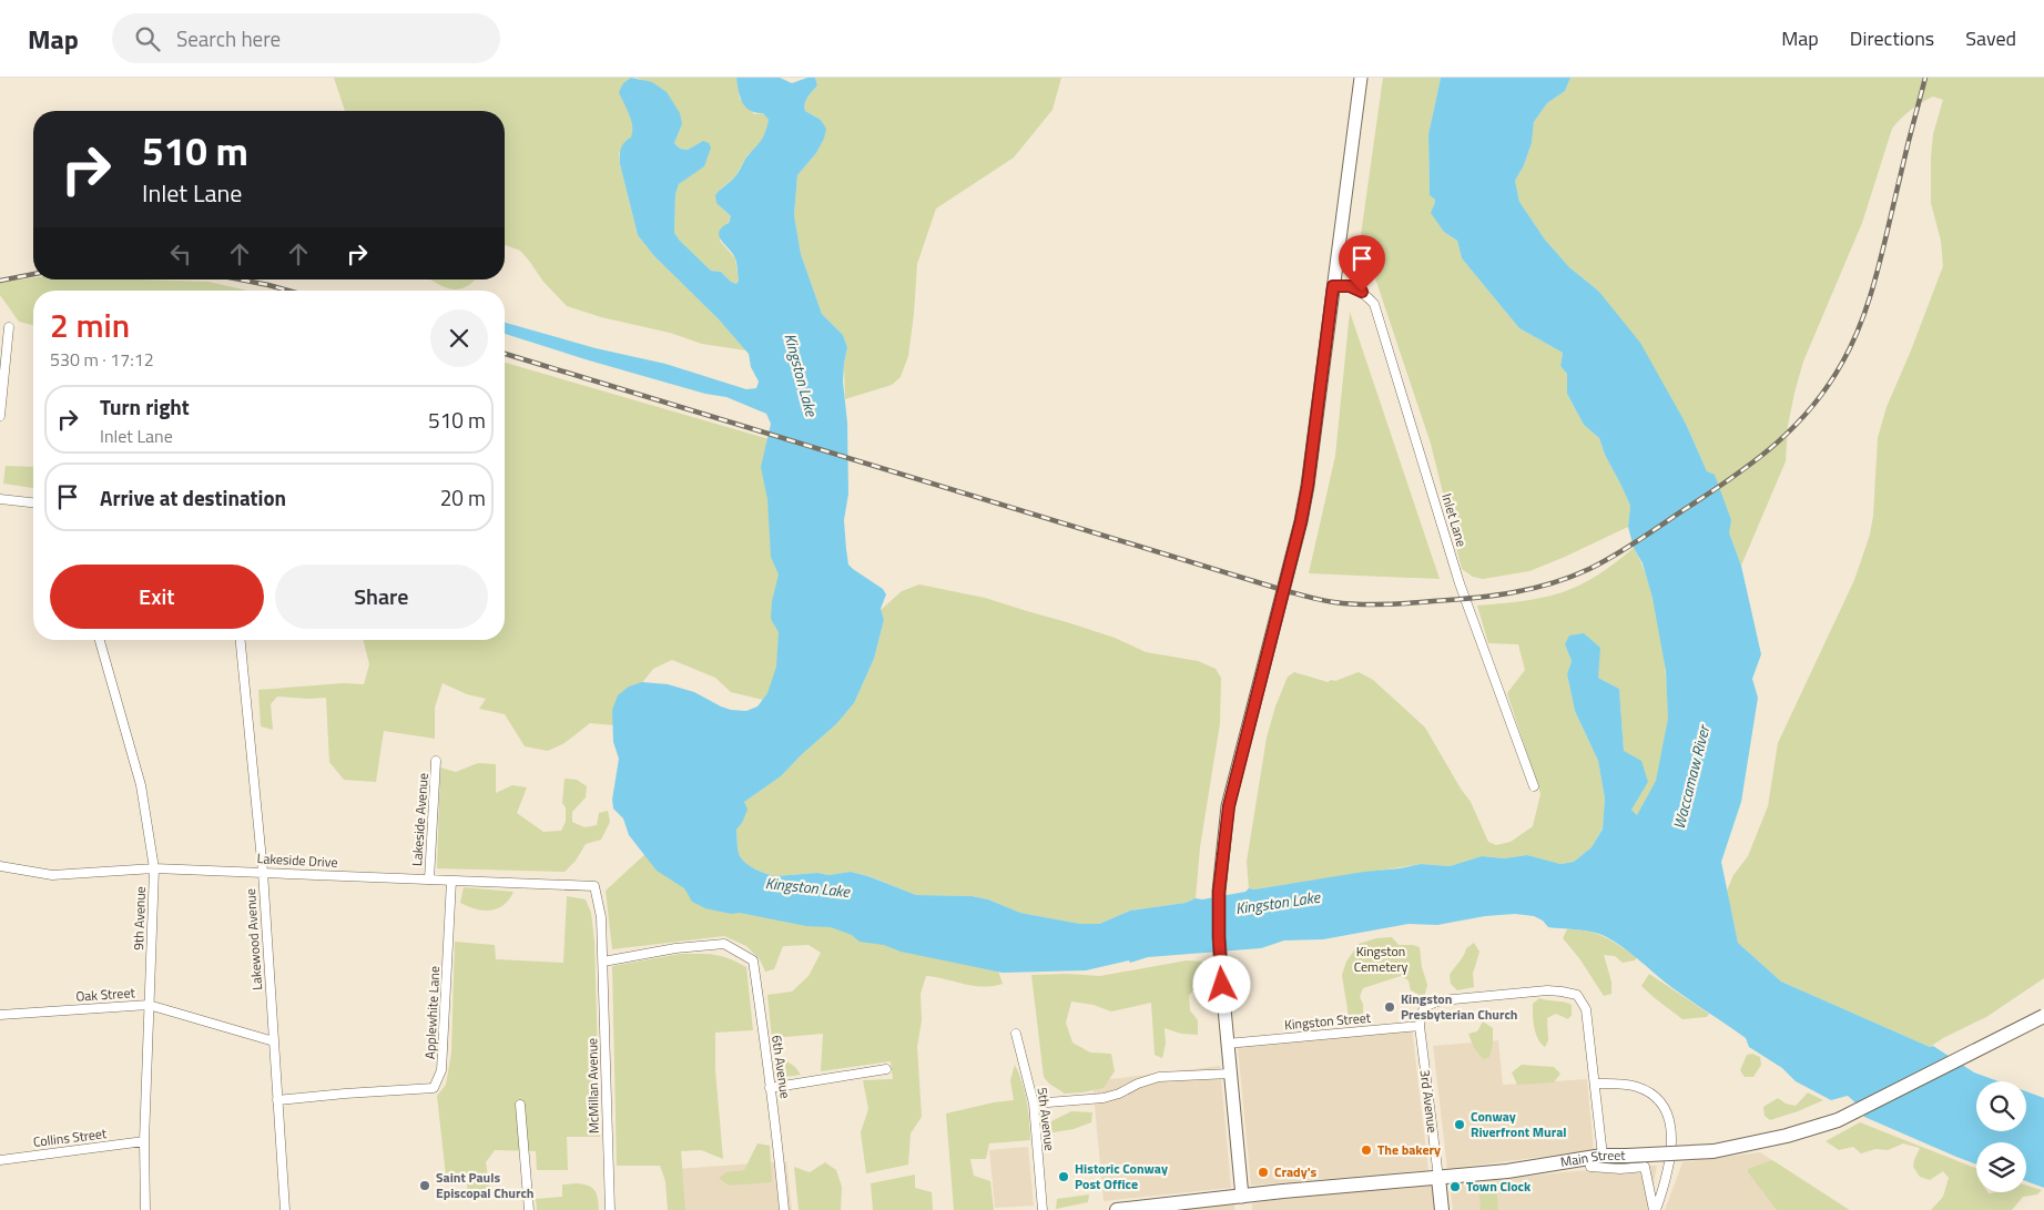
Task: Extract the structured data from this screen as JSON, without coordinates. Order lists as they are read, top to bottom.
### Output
{
  "streets": {
    "main road": ["3rd Avenue", "Main Street"],
    "street": [
      "Inlet Lane",
      "Lakeside Avenue",
      "Lakeside Drive",
      "9th Avenue",
      "Lakewood Avenue",
      "Oak Street",
      "Applewhite Lane",
      "Kingston Street",
      "6th Avenue",
      "McMillan Avenue",
      "5th Avenue",
      "Collins Street"
    ]
  },
  "crossings": [
    ["Lakeside Avenue", "Lakeside Drive"],
    ["Lakeside Drive", "9th Avenue"],
    ["Lakeside Drive", "Lakewood Avenue"],
    ["Lakeside Drive", "Applewhite Lane"],
    ["Lakeside Drive", "McMillan Avenue"],
    ["9th Avenue", "Oak Street"],
    ["9th Avenue", "Collins Street"],
    ["Lakewood Avenue", "Oak Street"],
    ["Lakewood Avenue", "Applewhite Lane"],
    ["Kingston Street", "3rd Avenue"],
    ["6th Avenue", "McMillan Avenue"],
    ["3rd Avenue", "Main Street"]
  ],
  "water": ["Kingston Lake", "Waccamaw River"],
  "parks": ["Kingston Cemetery"],
  "places": [
    "Kingston Presbyterian Church",
    "Conway Riverfront Mural",
    "The bakery",
    "Crady's",
    "Historic Conway Post Office",
    "Saint Pauls Episcopal Church",
    "Town Clock"
  ],
  "page": {
    "header": "Map",
    "search": "Search here",
    "nav": ["Map", "Directions", "Saved"],
    "turn": ["510 m", "Inlet Lane"],
    "heading": ["2 min", "530 m · 17:12"],
    "list": [
      {
        "name": "Turn right",
        "note": "Inlet Lane",
        "value": "510 m"
      },
      {
        "name": "Arrive at destination",
        "value": "20 m"
      }
    ],
    "buttons": ["Exit", "Share"]
  }
}
